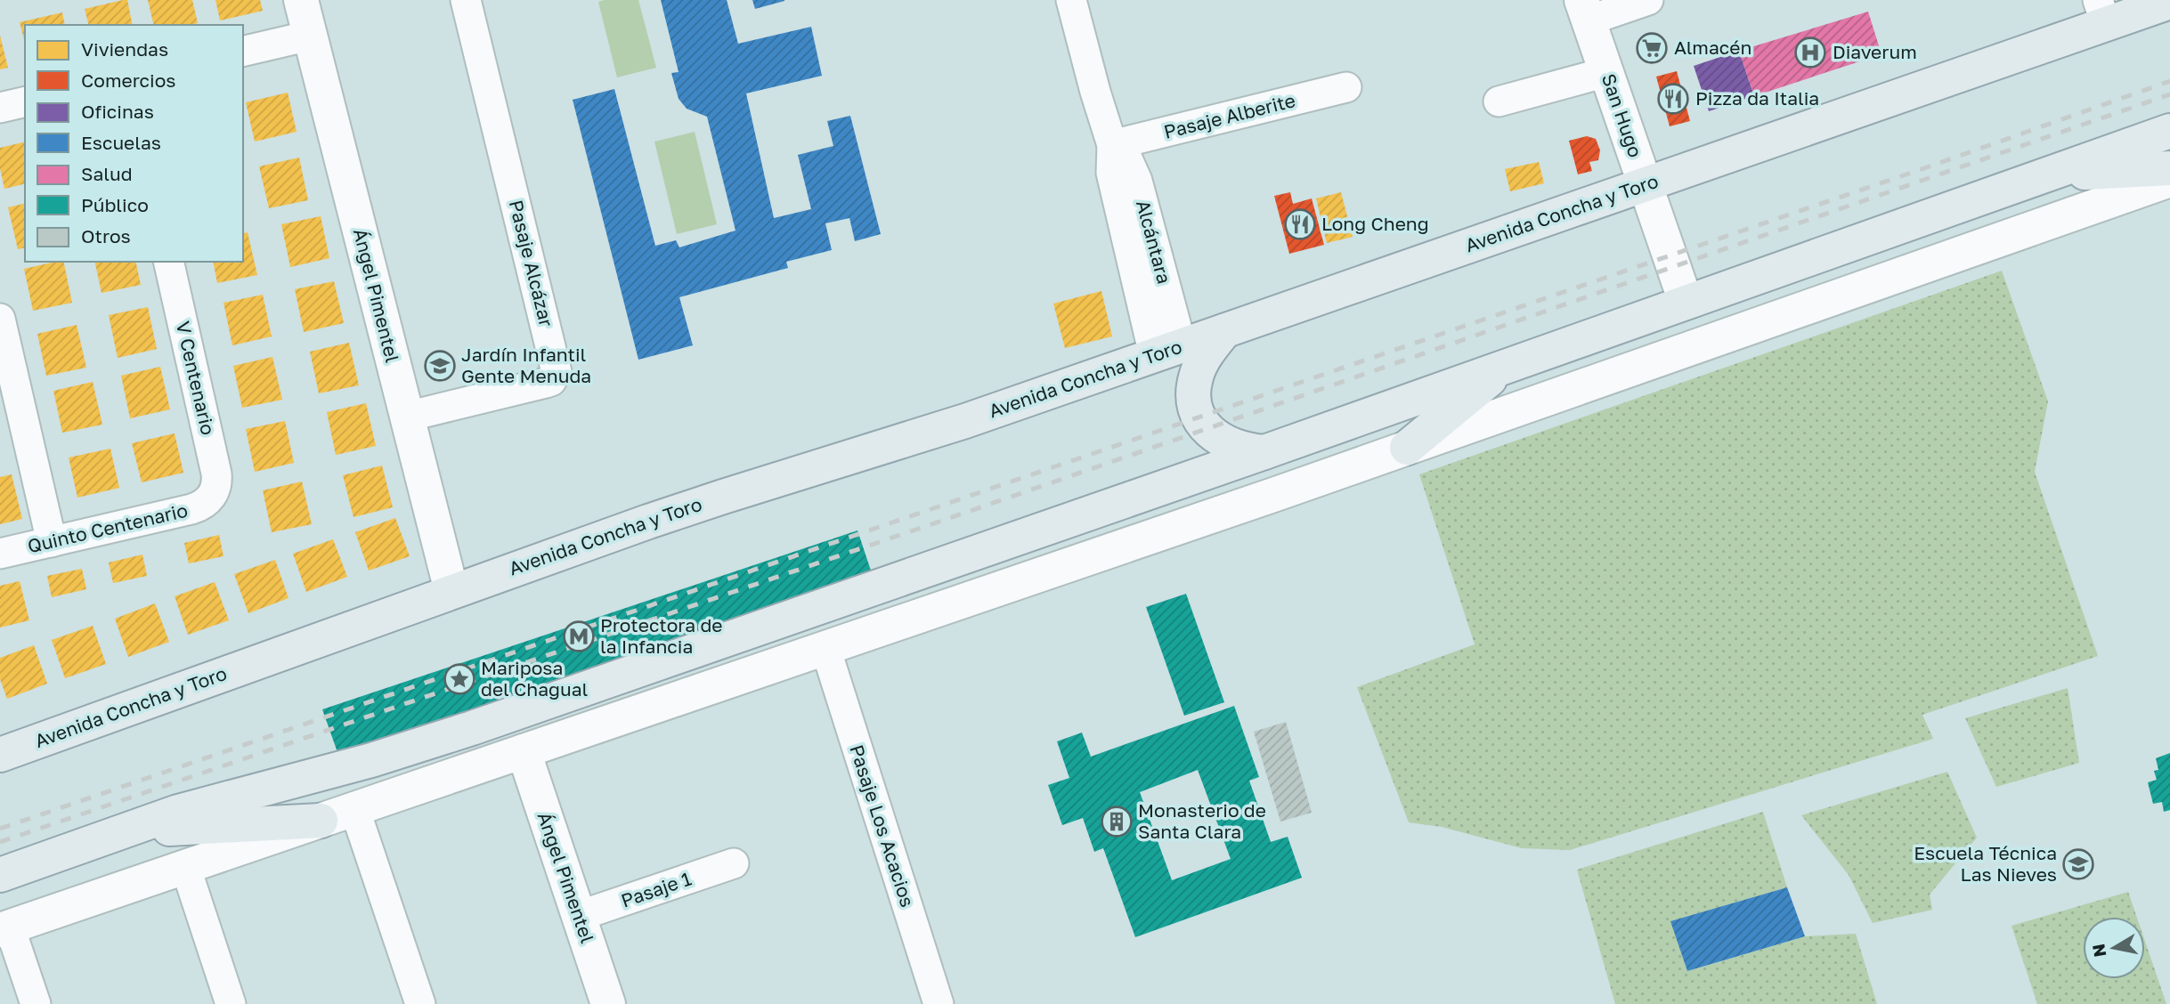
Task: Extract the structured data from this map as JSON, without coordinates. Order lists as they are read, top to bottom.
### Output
{
  "streets": {
    "main road": ["Avenida Concha y Toro"],
    "street": [
      "San Hugo",
      "Pasaje Alberite",
      "Alcántara",
      "Pasaje Alcázar",
      "Ángel Pimentel",
      "V Centenario",
      "Quinto Centenario",
      "Pasaje Los Acacios",
      "Pasaje 1"
    ]
  },
  "crossings": [
    ["San Hugo", "Avenida Concha y Toro"],
    ["Pasaje Alberite", "Alcántara"],
    ["Avenida Concha y Toro", "Alcántara"],
    ["Avenida Concha y Toro", "Ángel Pimentel"],
    ["Pasaje Alcázar", "Ángel Pimentel"],
    ["Ángel Pimentel", "Pasaje 1"],
    ["V Centenario", "Quinto Centenario"]
  ],
  "places": {
    "supermarket": ["Almacén"],
    "hospital": ["Diaverum"],
    "restaurant": ["Pizza da Italia", "Long Cheng"],
    "school or university": ["Jardín Infantil Gente Menuda", "Escuela Técnica Las Nieves"],
    "metro station": ["Protectora de la Infancia"],
    "place": ["Mariposa del Chagual"],
    "building": ["Monasterio de Santa Clara"]
  },
  "legend": [
    "Viviendas",
    "Comercios",
    "Oficinas",
    "Escuelas",
    "Salud",
    "Público",
    "Otros"
  ],
  "north": "left"
}
